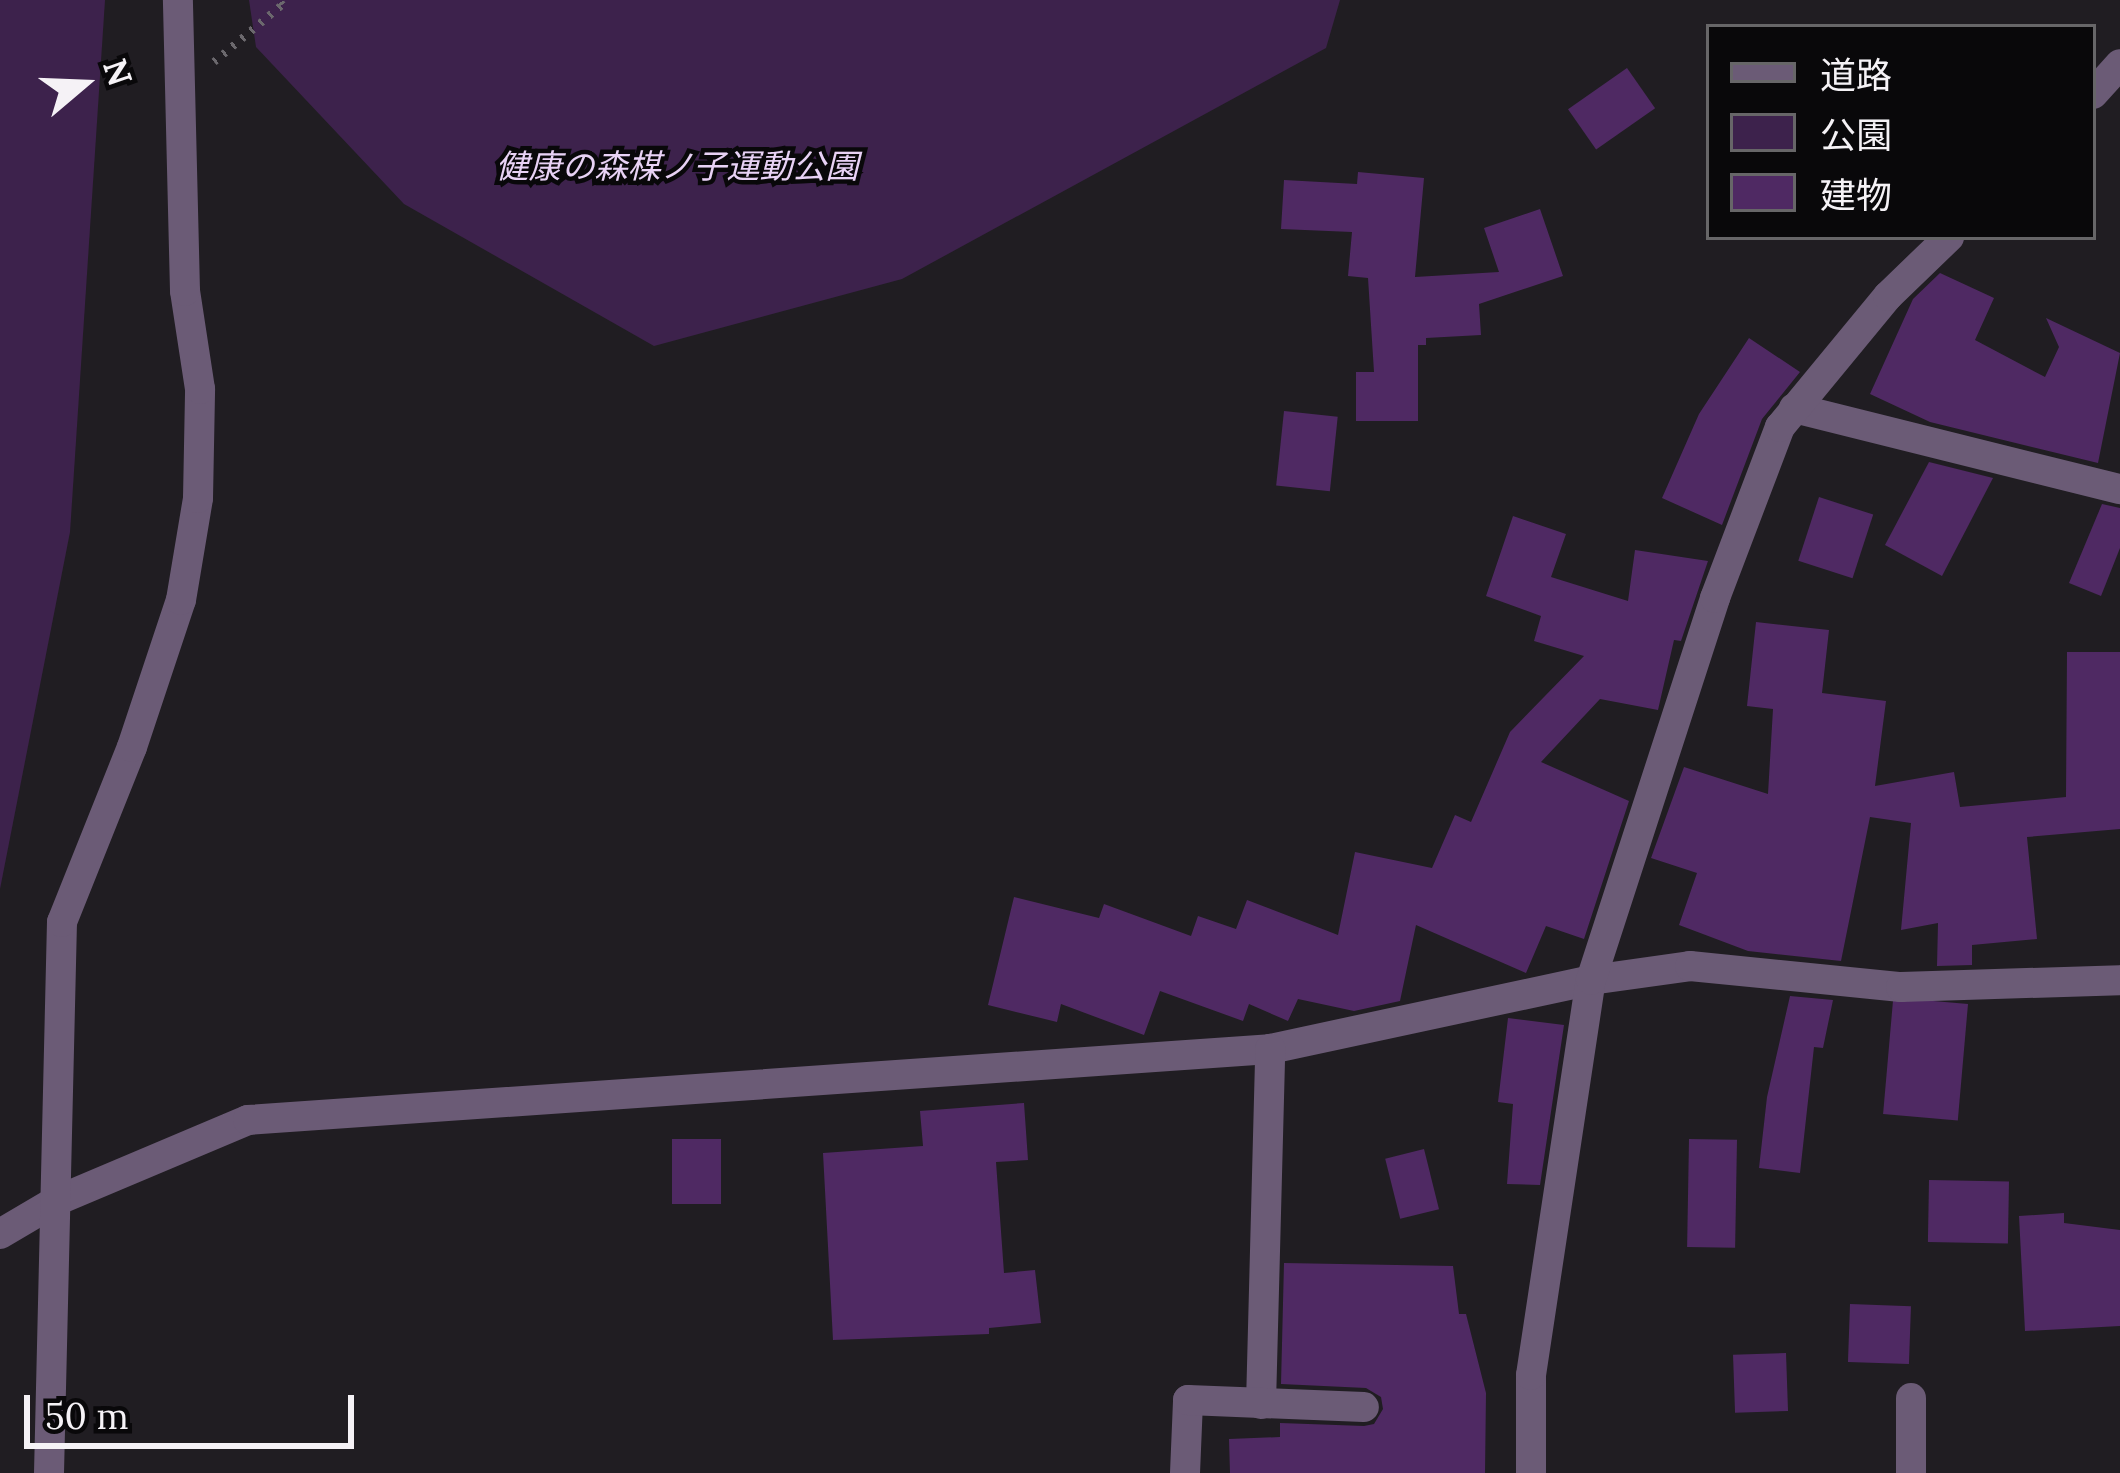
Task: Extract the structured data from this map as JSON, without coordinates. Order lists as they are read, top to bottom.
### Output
{
  "parks": ["健康の森楳ノ子運動公園"],
  "legend": ["道路", "公園", "建物"],
  "scale_bar": "50 m",
  "north": "right"
}
